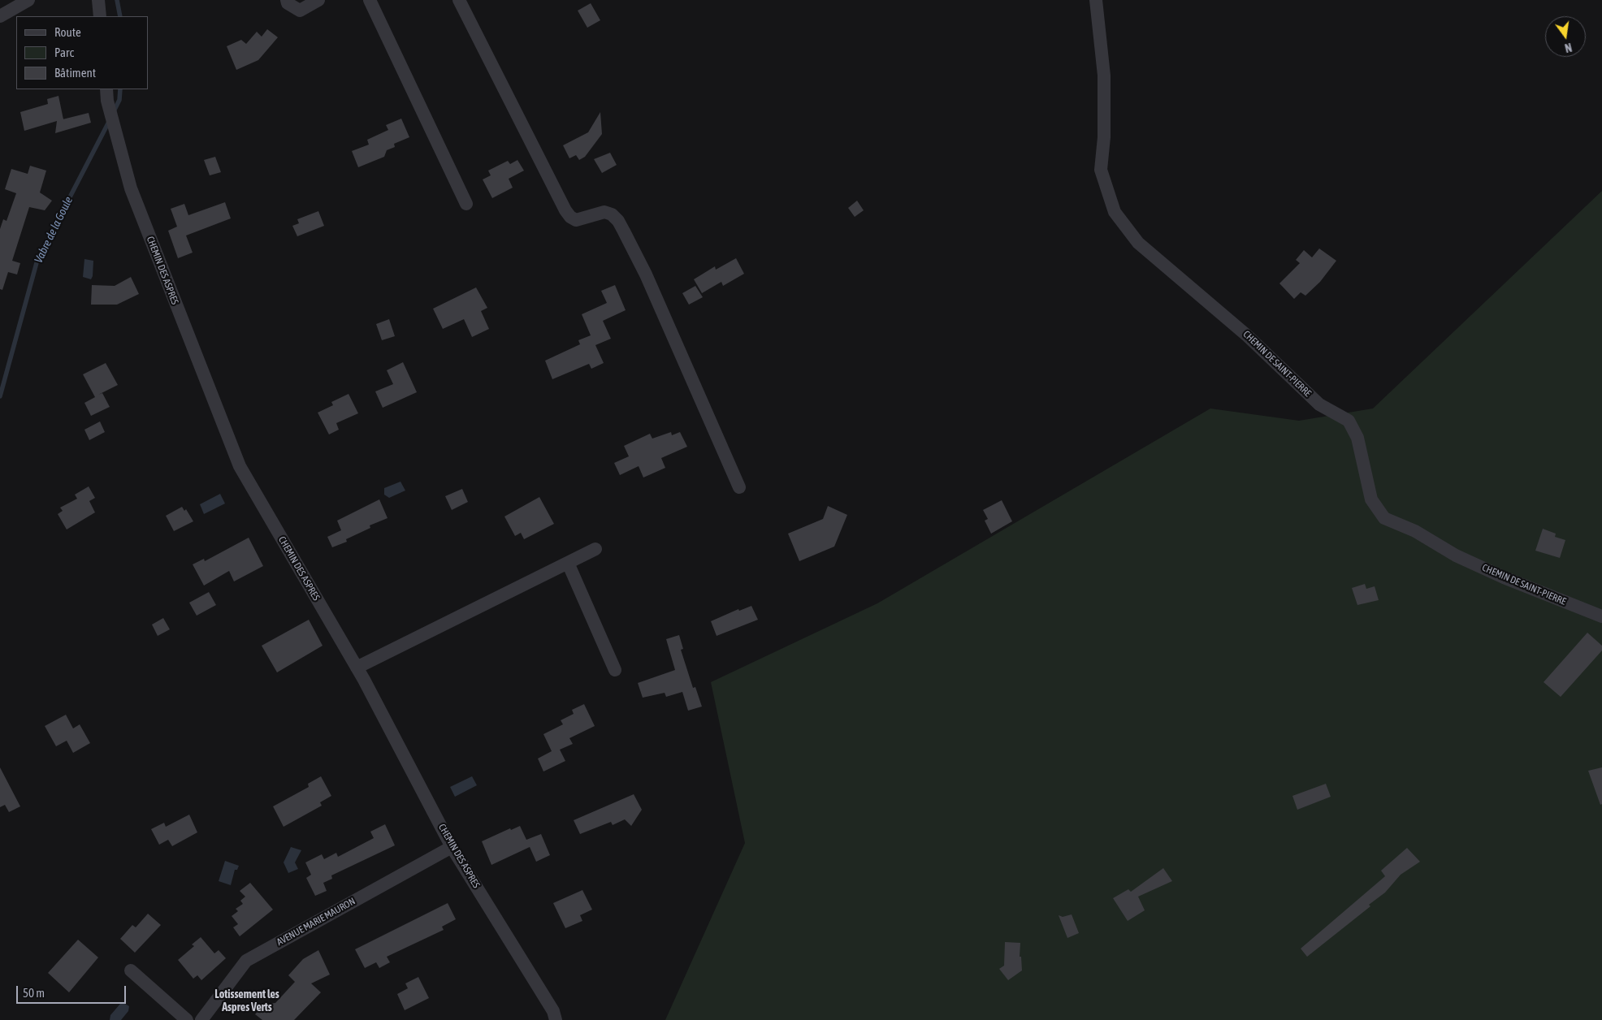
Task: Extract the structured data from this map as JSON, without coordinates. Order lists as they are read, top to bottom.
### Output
{
  "streets": {
    "street": ["CHEMIN DES ASPRES", "CHEMIN DE SAINT-PIERRE", "AVENUE MARIE MAURON"]
  },
  "crossings": [
    ["CHEMIN DES ASPRES", "AVENUE MARIE MAURON"]
  ],
  "districts": ["Lotissement les Aspres Verts"],
  "water": ["Vabre de la Goule"],
  "legend": ["Route", "Parc", "Bâtiment"],
  "scale_bar": "50 m",
  "north": "bottom"
}
